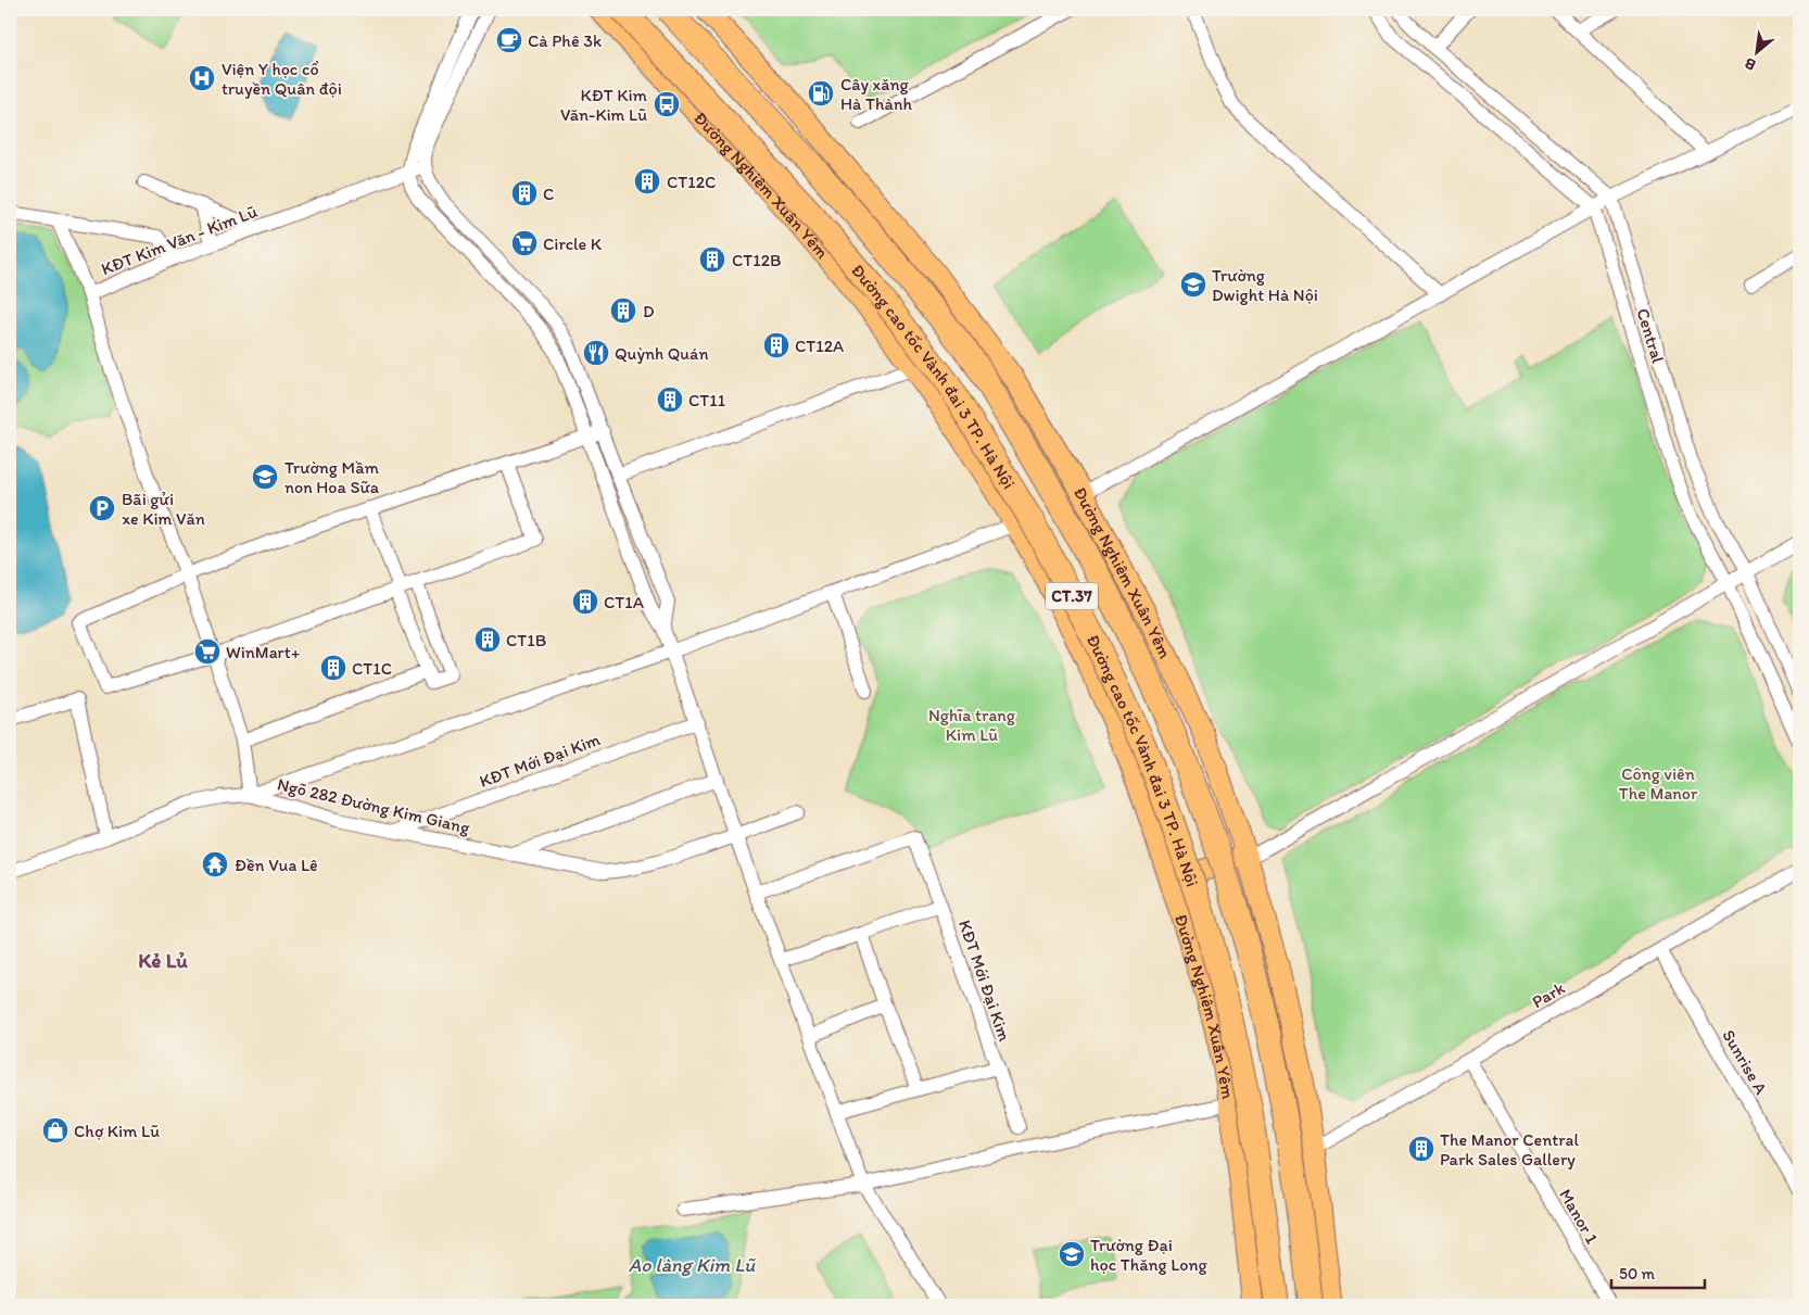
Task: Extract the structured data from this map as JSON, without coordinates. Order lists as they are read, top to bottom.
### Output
{
  "streets": {
    "highway": ["Đường cao tốc Vành đai 3 TP. Hà Nội", "CT.37"],
    "main road": ["Đường Nghiêm Xuân Yêm"],
    "street": [
      "KĐT Kim Văn - Kim Lũ",
      "Central",
      "KĐT Mới Đại Kim",
      "Ngõ 282 Đường Kim Giang",
      "Park",
      "Sunrise A",
      "Manor 1"
    ]
  },
  "crossings": [
    ["Đường Nghiêm Xuân Yêm", "Park"],
    ["KĐT Kim Văn - Kim Lũ", "Ngõ 282 Đường Kim Giang"],
    ["KĐT Mới Đại Kim", "Ngõ 282 Đường Kim Giang"],
    ["Park", "Sunrise A"],
    ["Park", "Manor 1"]
  ],
  "districts": ["Kẻ Lủ"],
  "water": ["Ao làng Kim Lũ"],
  "parks": ["Nghĩa trang Kim Lũ", "Công viên The Manor"],
  "places": {
    "cafe": ["Cà Phê 3k"],
    "hospital": ["Viện Y học cổ truyền Quân đội"],
    "fuel station": ["Cây xăng Hà Thành"],
    "bus stop": ["KĐT Kim Văn-Kim Lũ"],
    "building": [
      "CT12C",
      "C",
      "CT12B",
      "D",
      "CT12A",
      "CT11",
      "CT1A",
      "CT1B",
      "CT1C",
      "The Manor Central Park Sales Gallery"
    ],
    "supermarket": ["Circle K", "WinMart+"],
    "school or university": ["Trường Dwight Hà Nội", "Trường Mầm non Hoa Sữa", "Trường Đại học Thăng Long"],
    "restaurant": ["Quỳnh Quán"],
    "parking": ["Bãi gửi xe Kim Văn"],
    "temple": ["Đền Vua Lê"],
    "shop": ["Chợ Kim Lũ"]
  },
  "scale_bar": "50 m",
  "north": "bottom left"
}
